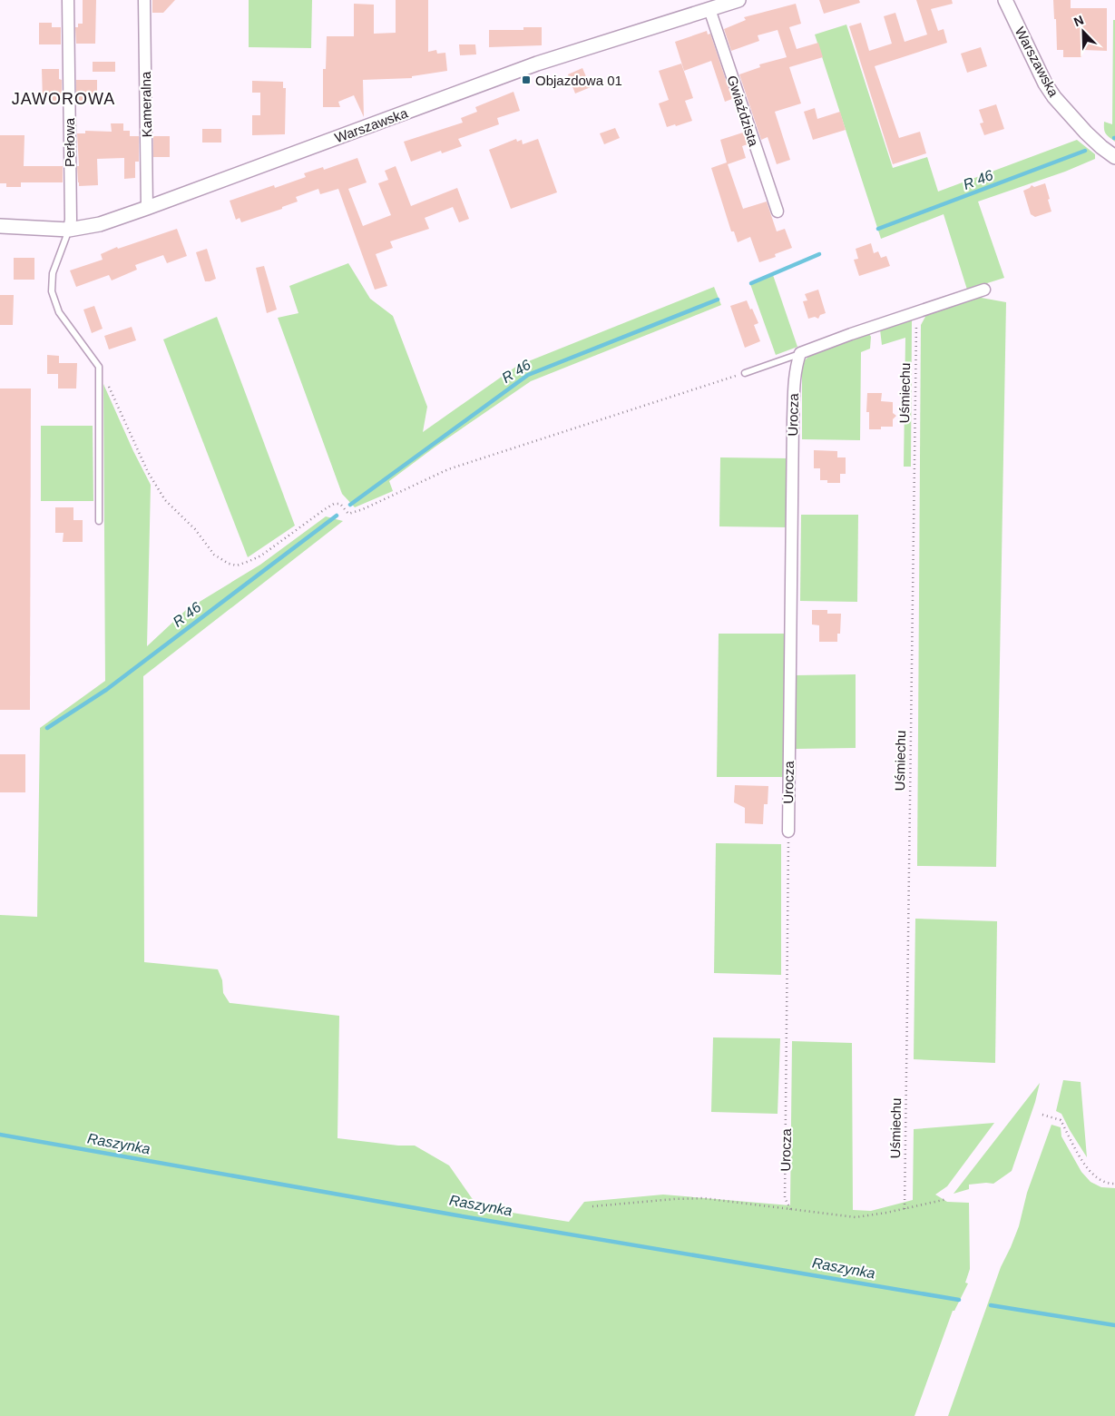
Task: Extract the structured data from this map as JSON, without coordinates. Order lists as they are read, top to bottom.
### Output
{
  "streets": {
    "street": [
      "Warszawska",
      "Kameralna",
      "Gwiaździsta",
      "Perłowa",
      "Urocza"
    ],
    "path": ["Uśmiechu"]
  },
  "crossings": [
    ["Warszawska", "Kameralna"],
    ["Warszawska", "Gwiaździsta"],
    ["Warszawska", "Perłowa"]
  ],
  "districts": ["JAWOROWA"],
  "water": ["R 46", "Raszynka"],
  "places": {
    "transit": ["Objazdowa 01"]
  },
  "north": "top left"
}
